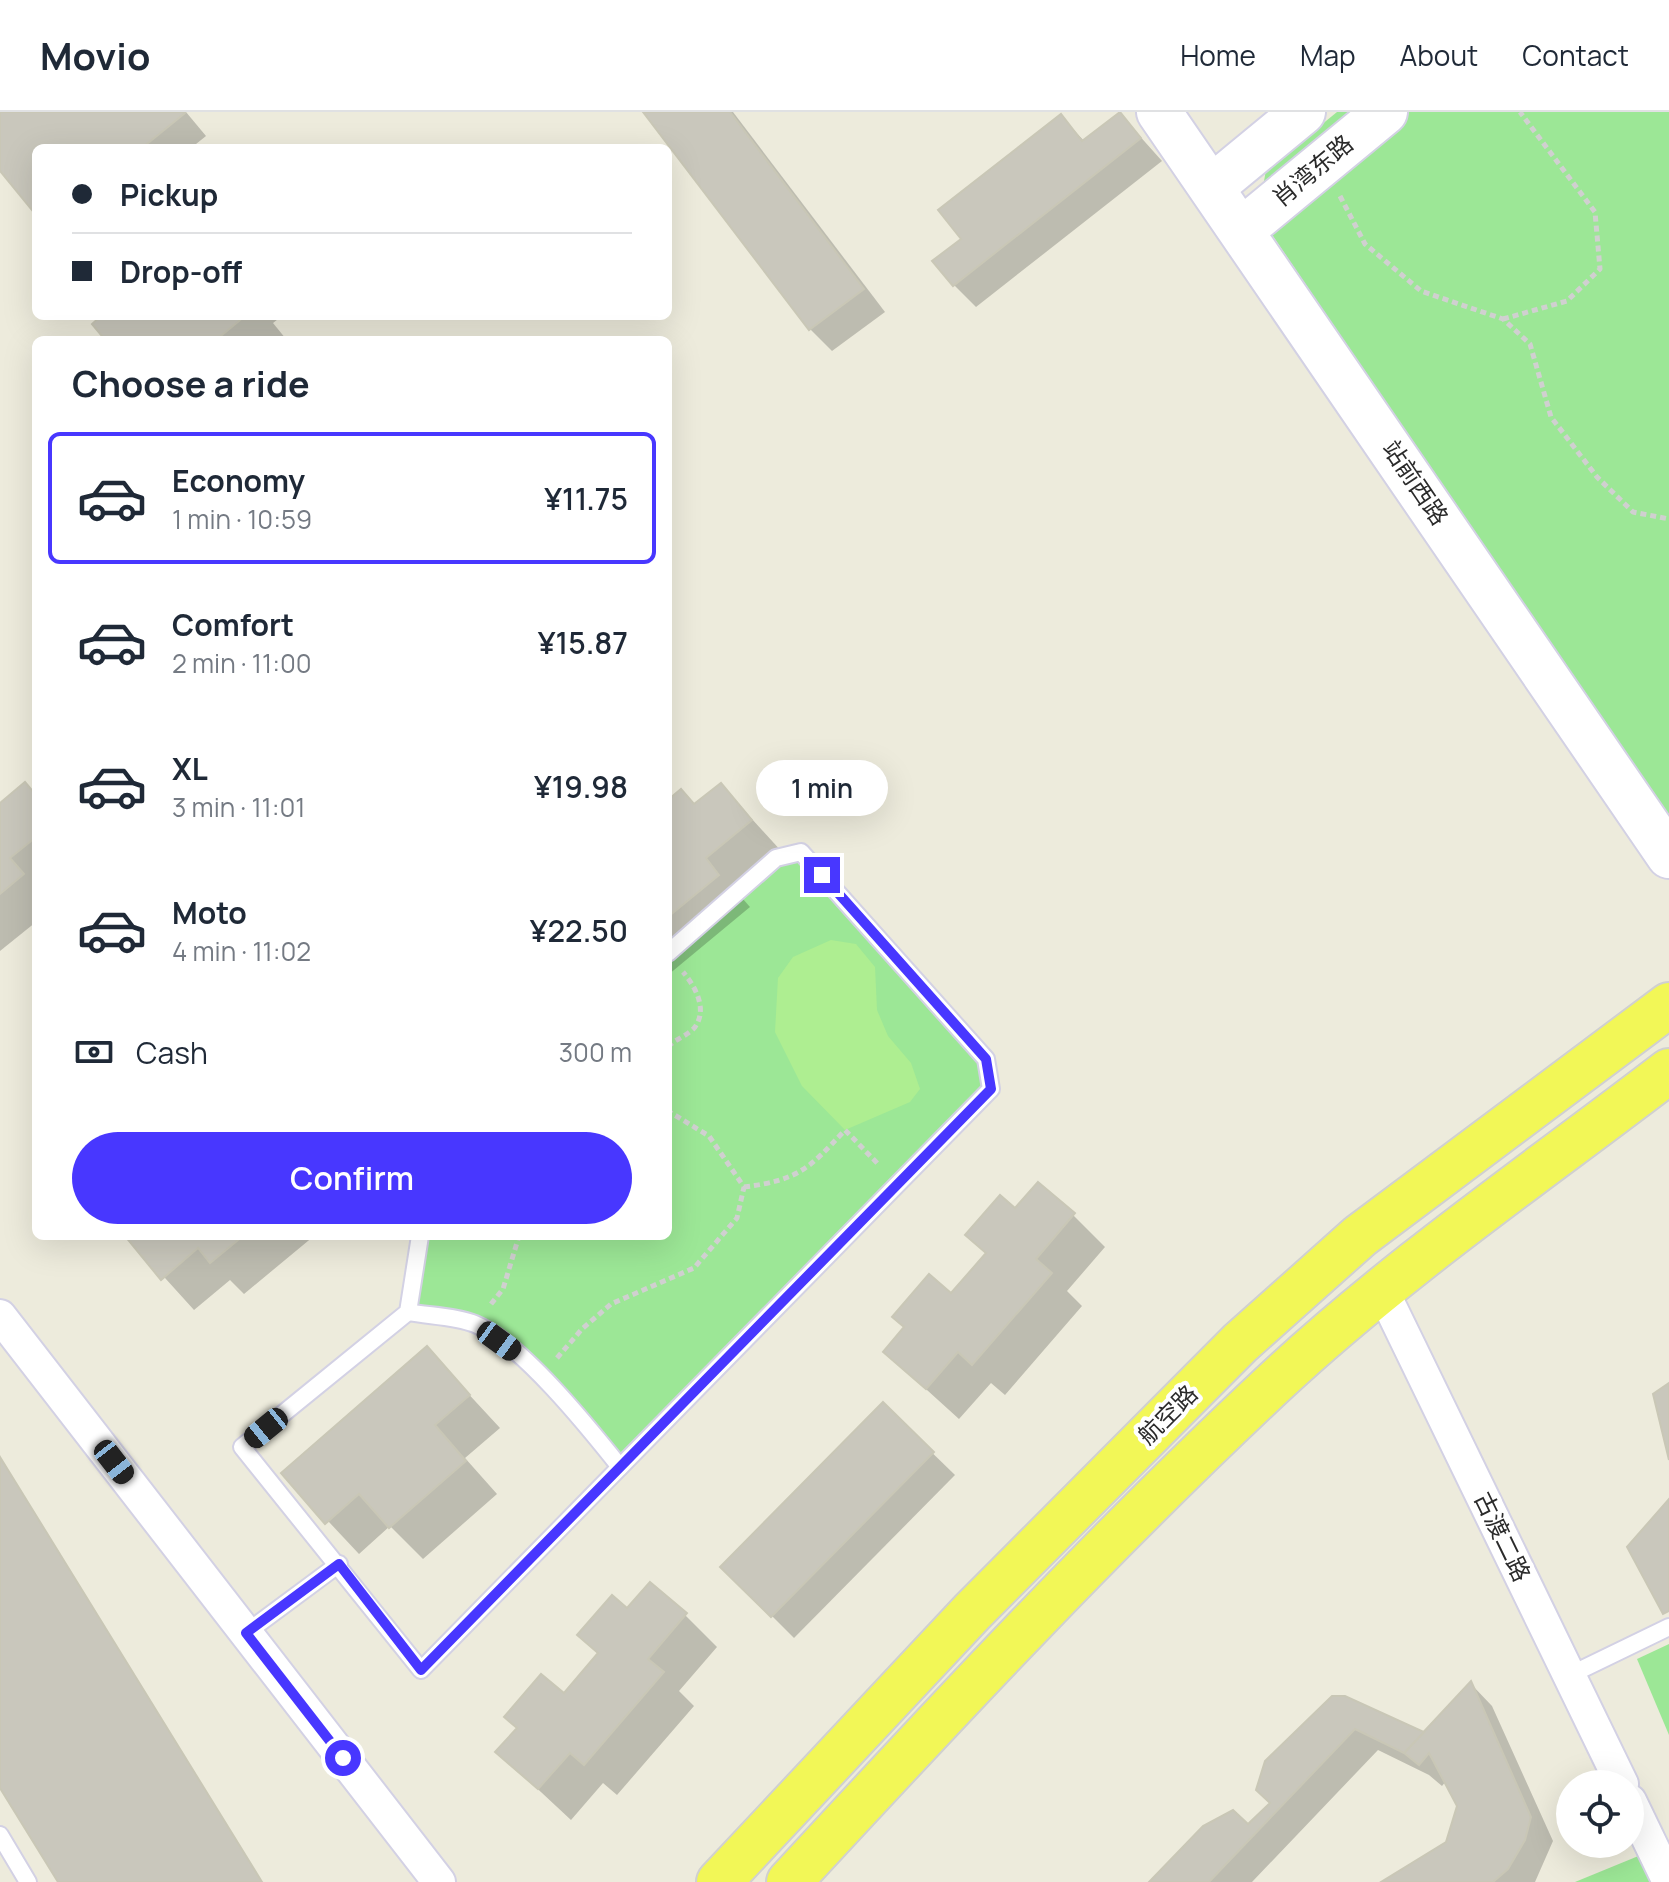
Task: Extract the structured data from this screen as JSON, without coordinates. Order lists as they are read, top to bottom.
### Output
{
  "streets": {
    "main road": ["航空路"],
    "street": ["肖湾东路", "站前西路", "古渡二路"]
  },
  "crossings": [
    ["肖湾东路", "站前西路"]
  ],
  "page": {
    "header": "Movio",
    "nav": [
      "Home",
      "Map",
      "About",
      "Contact"
    ],
    "banner": ["Pickup", "Drop-off"],
    "heading": "Choose a ride",
    "list": [
      {
        "name": "Economy",
        "note": "1 min · 10:59",
        "value": "¥11.75"
      },
      {
        "name": "Comfort",
        "note": "2 min · 11:00",
        "value": "¥15.87"
      },
      {
        "name": "XL",
        "note": "3 min · 11:01",
        "value": "¥19.98"
      },
      {
        "name": "Moto",
        "note": "4 min · 11:02",
        "value": "¥22.50"
      }
    ],
    "bubble": "1 min",
    "pay": ["Cash", "300 m"],
    "buttons": "Confirm"
  }
}
